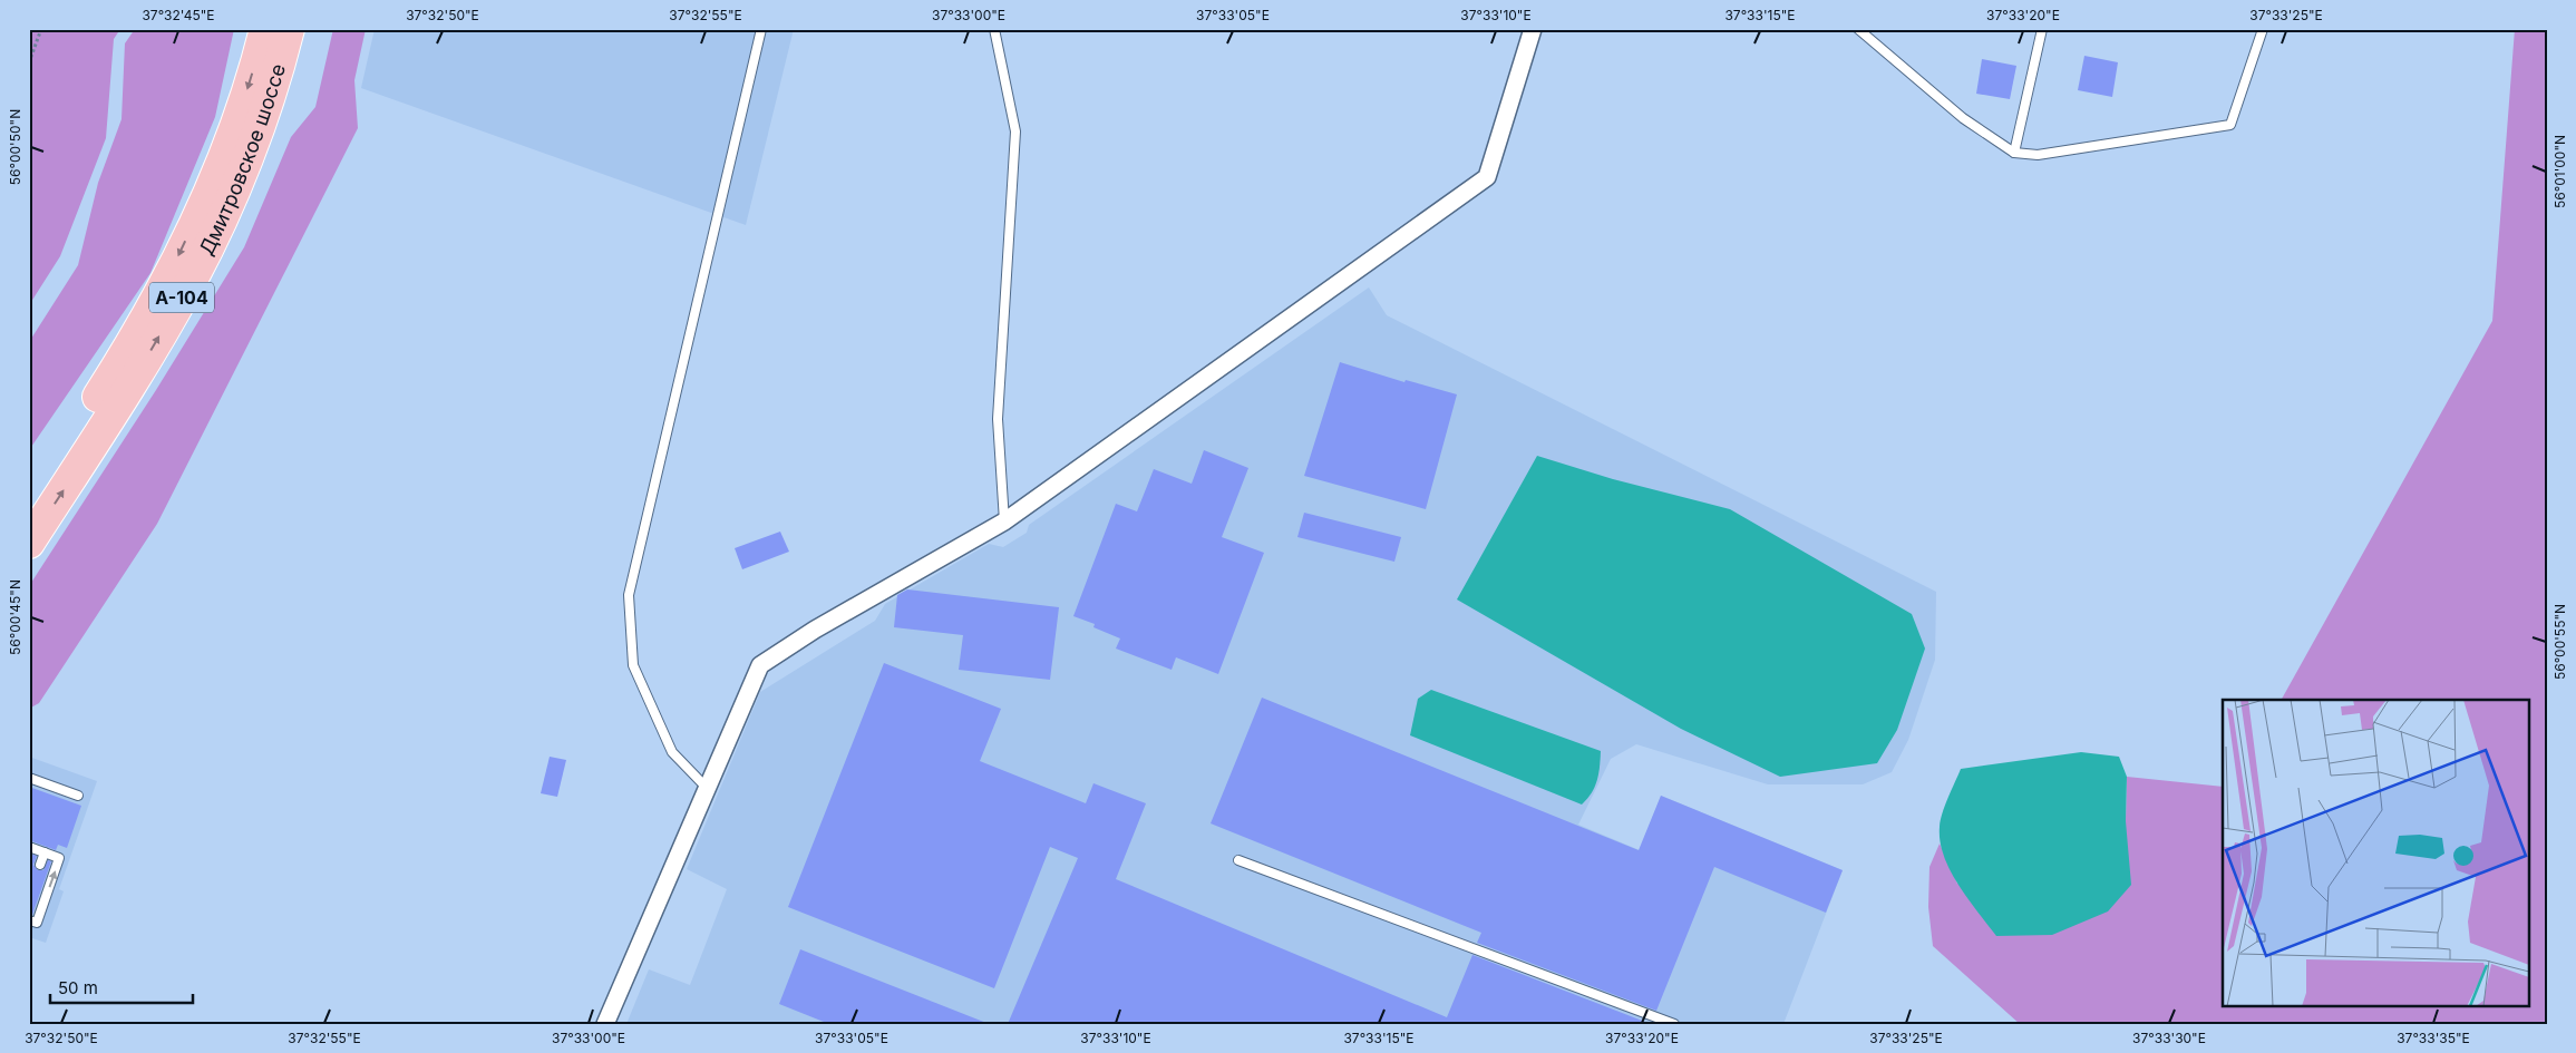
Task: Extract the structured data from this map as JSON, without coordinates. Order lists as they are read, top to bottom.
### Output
{
  "streets": {
    "highway": ["Дмитровское шоссе", "А-104"]
  },
  "scale_bar": "50 m",
  "coordinates": [
    "37°32'45\"E",
    "37°32'50\"E",
    "37°32'55\"E",
    "37°33'00\"E",
    "37°33'05\"E",
    "37°33'10\"E",
    "37°33'15\"E",
    "37°33'20\"E",
    "37°33'25\"E",
    "56°00'50\"N",
    "56°01'00\"N",
    "56°00'45\"N",
    "56°00'55\"N",
    "37°33'30\"E",
    "37°33'35\"E"
  ]
}
